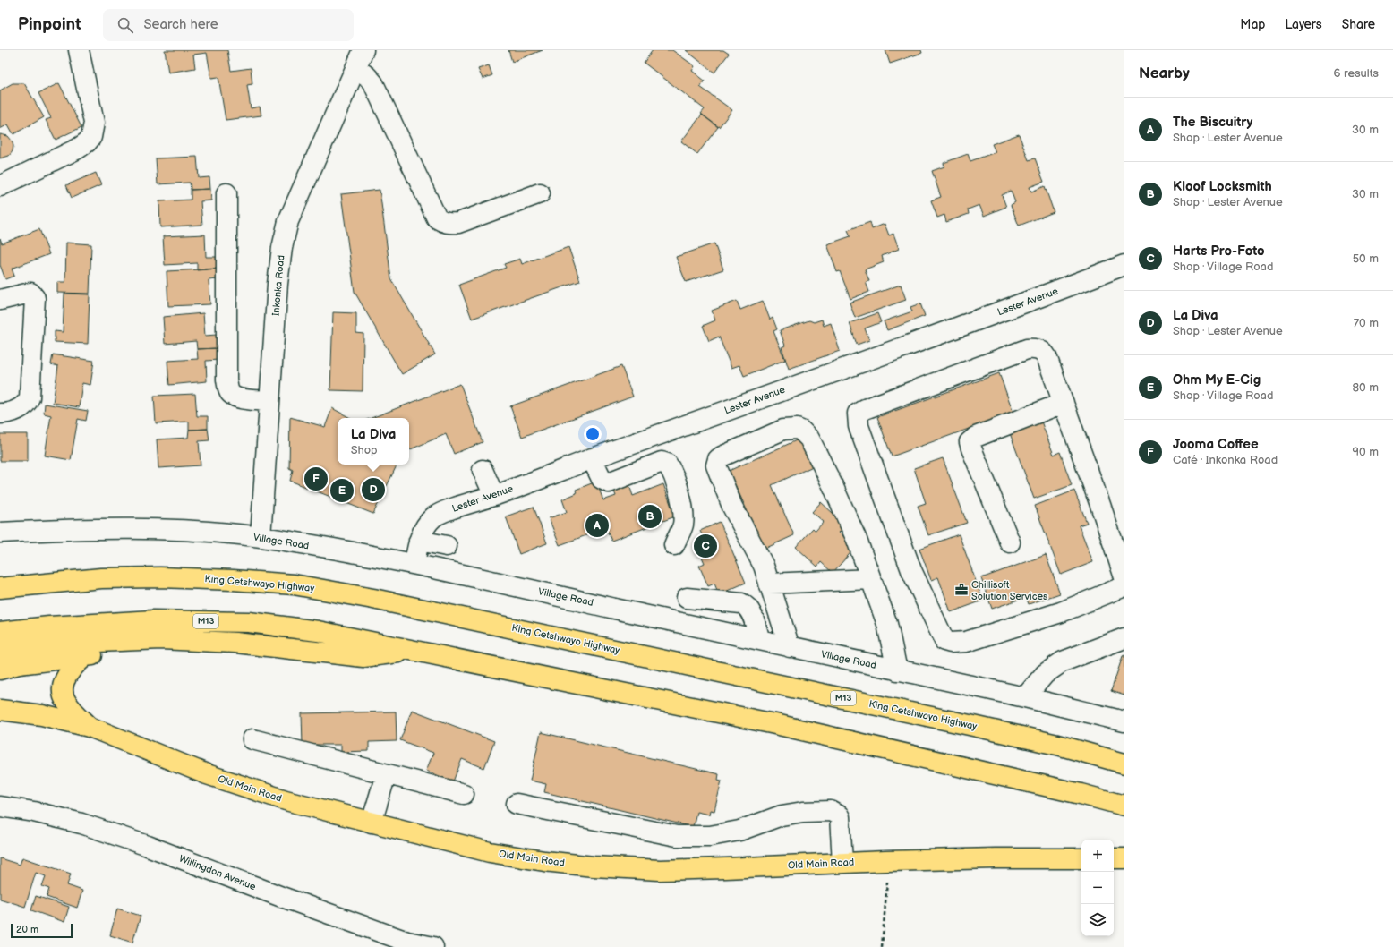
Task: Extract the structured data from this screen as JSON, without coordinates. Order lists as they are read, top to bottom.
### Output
{
  "streets": {
    "main road": ["King Cetshwayo Highway", "M13", "Old Main Road"],
    "street": [
      "Inkonka Road",
      "Lester Avenue",
      "Village Road",
      "Willingdon Avenue"
    ]
  },
  "crossings": [
    ["Inkonka Road", "Village Road"],
    ["Lester Avenue", "Village Road"]
  ],
  "places": {
    "office": ["Chillisoft Solution Services"]
  },
  "scale_bar": "20 m",
  "page": {
    "header": "Pinpoint",
    "search": "Search here",
    "nav": ["Map", "Layers", "Share"],
    "heading": ["Nearby", "6 results"],
    "list": [
      {
        "mark": "A",
        "name": "The Biscuitry",
        "note": "Shop · Lester Avenue",
        "value": "30 m"
      },
      {
        "mark": "B",
        "name": "Kloof Locksmith",
        "note": "Shop · Lester Avenue",
        "value": "30 m"
      },
      {
        "mark": "C",
        "name": "Harts Pro-Foto",
        "note": "Shop · Village Road",
        "value": "50 m"
      },
      {
        "mark": "D",
        "name": "La Diva",
        "note": "Shop · Lester Avenue",
        "value": "70 m"
      },
      {
        "mark": "E",
        "name": "Ohm My E-Cig",
        "note": "Shop · Village Road",
        "value": "80 m"
      },
      {
        "mark": "F",
        "name": "Jooma Coffee",
        "note": "Café · Inkonka Road",
        "value": "90 m"
      }
    ],
    "popup": ["La Diva", "Shop"],
    "pins": [
      "F",
      "D",
      "E",
      "B",
      "A",
      "C"
    ],
    "map_buttons": ["+", "−"],
    "scale": "20 m"
  }
}
